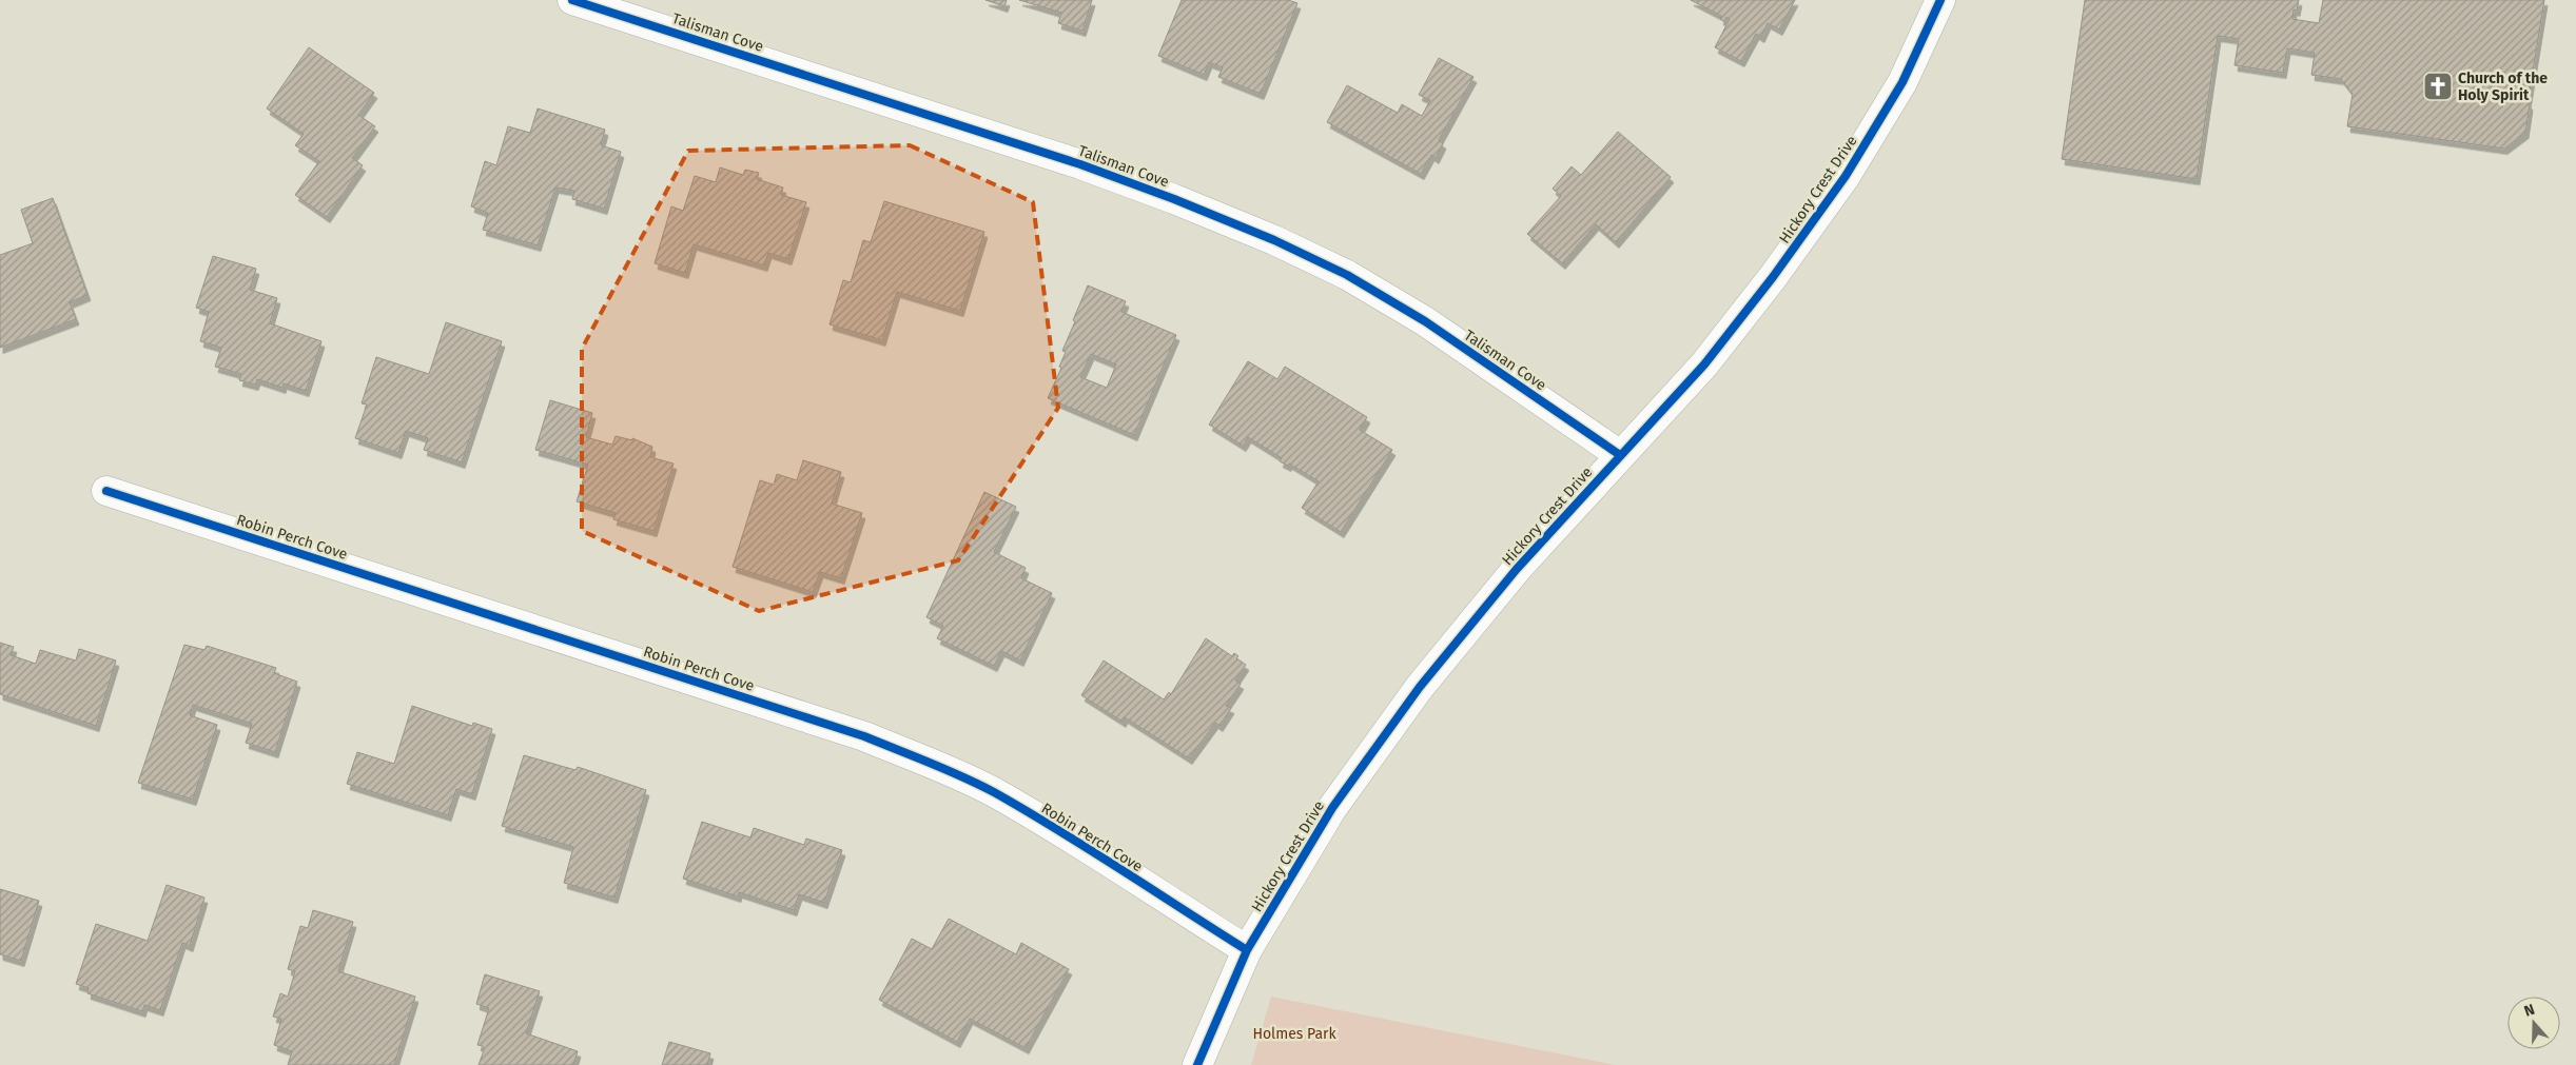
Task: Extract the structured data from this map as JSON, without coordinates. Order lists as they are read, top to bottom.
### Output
{
  "streets": {
    "street": ["Talisman Cove", "Hickory Crest Drive", "Robin Perch Cove"]
  },
  "crossings": [
    ["Talisman Cove", "Hickory Crest Drive"],
    ["Hickory Crest Drive", "Robin Perch Cove"]
  ],
  "parks": ["Holmes Park"],
  "places": {
    "church": ["Church of the Holy Spirit"]
  },
  "north": "top"
}
